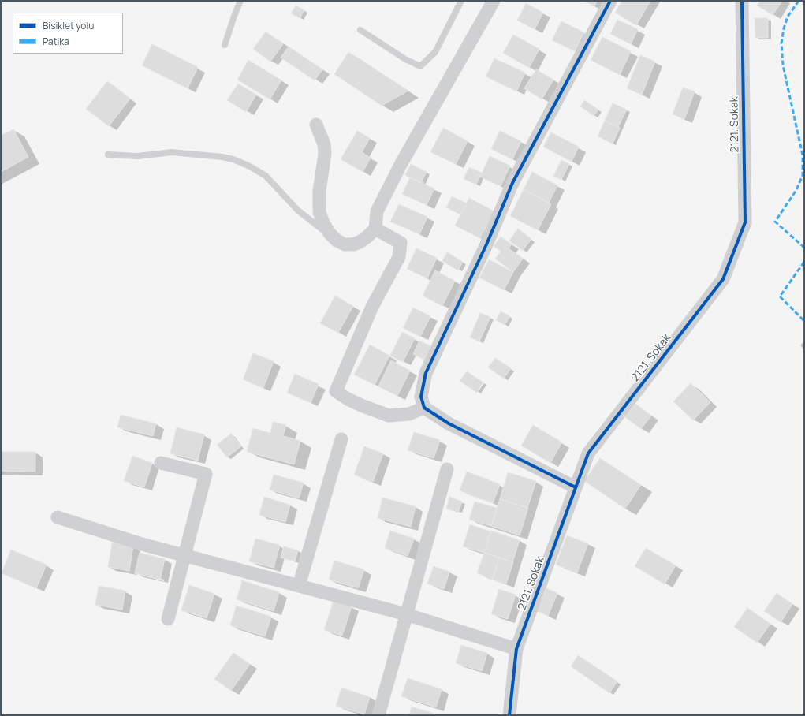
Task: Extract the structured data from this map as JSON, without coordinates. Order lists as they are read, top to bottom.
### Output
{
  "streets": {
    "street": ["2121. Sokak"]
  },
  "legend": ["Bisiklet yolu", "Patika"]
}
